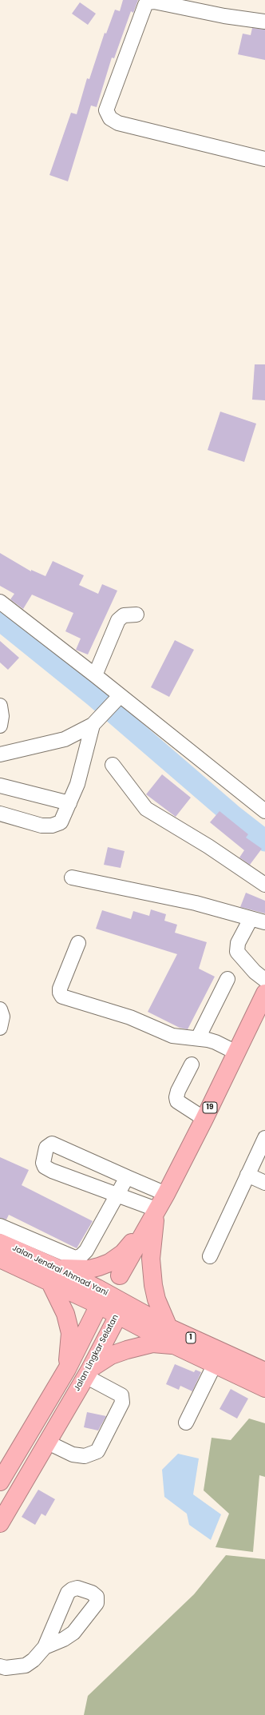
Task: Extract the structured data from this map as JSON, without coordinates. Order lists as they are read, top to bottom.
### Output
{
  "streets": {
    "highway": [
      "19",
      "Jalan Jendral Ahmad Yani",
      "1",
      "Jalan Lingkar Selatan"
    ]
  },
  "crossings": [
    ["19", "Jalan Jendral Ahmad Yani"],
    ["19", "1"],
    ["19", "Jalan Lingkar Selatan"],
    ["Jalan Jendral Ahmad Yani", "1"],
    ["Jalan Jendral Ahmad Yani", "Jalan Lingkar Selatan"],
    ["1", "Jalan Lingkar Selatan"]
  ]
}
